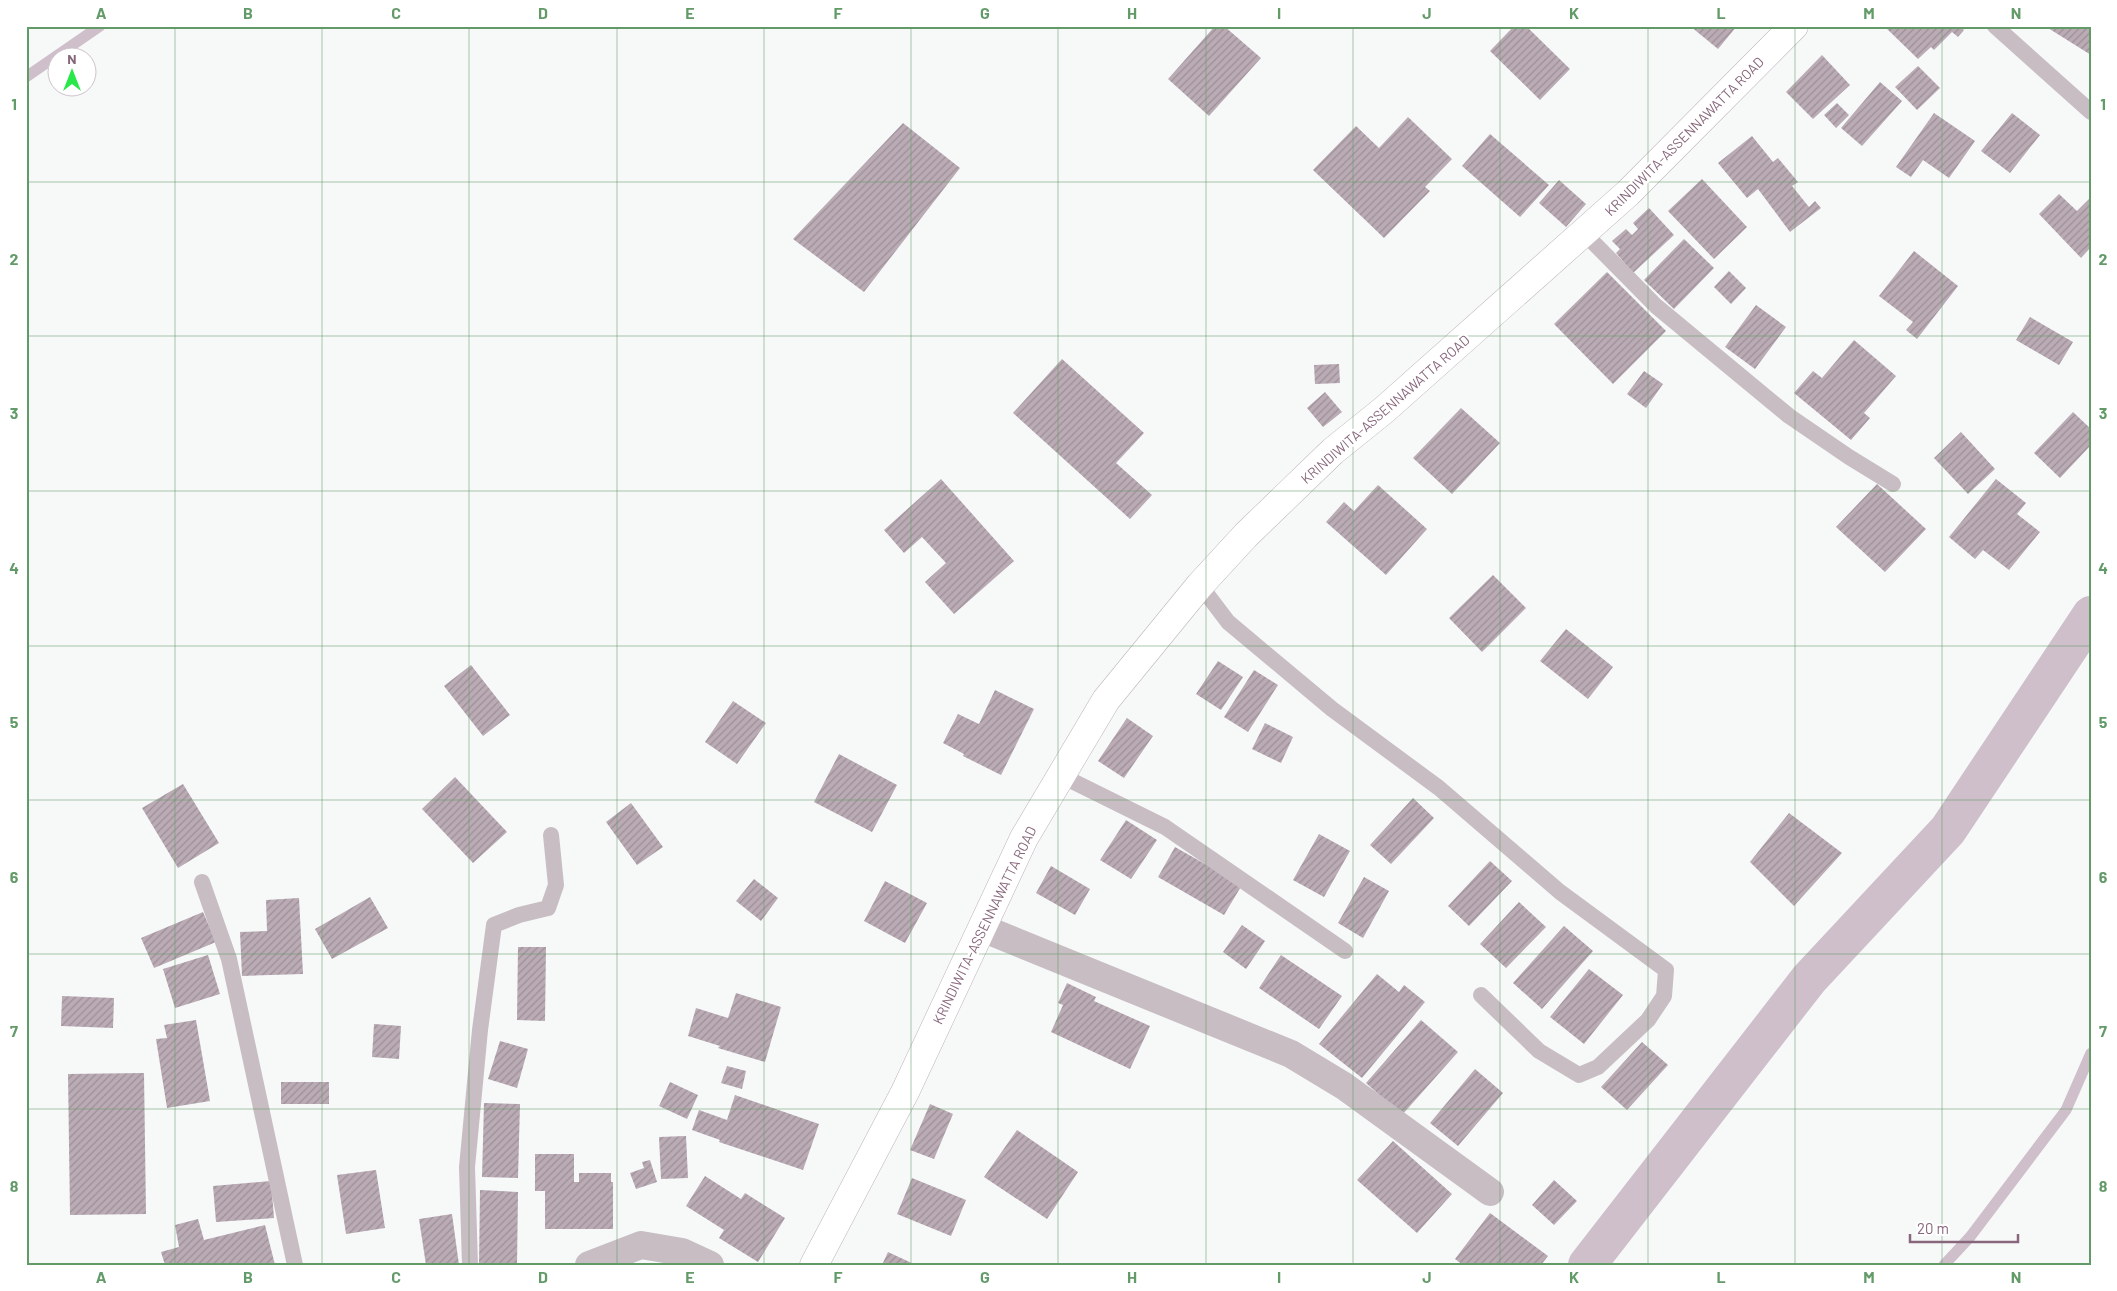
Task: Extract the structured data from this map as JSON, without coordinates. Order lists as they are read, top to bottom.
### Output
{
  "streets": {
    "main road": ["KRINDIWITA-ASSENNAWATTA ROAD"]
  },
  "scale_bar": "20 m",
  "north": "top",
  "grid": {
    "columns": [
      "A",
      "B",
      "C",
      "D",
      "E",
      "F",
      "G",
      "H",
      "I",
      "J",
      "K",
      "L",
      "M",
      "N"
    ],
    "rows": [
      "1",
      "2",
      "3",
      "4",
      "5",
      "6",
      "7",
      "8"
    ]
  }
}
